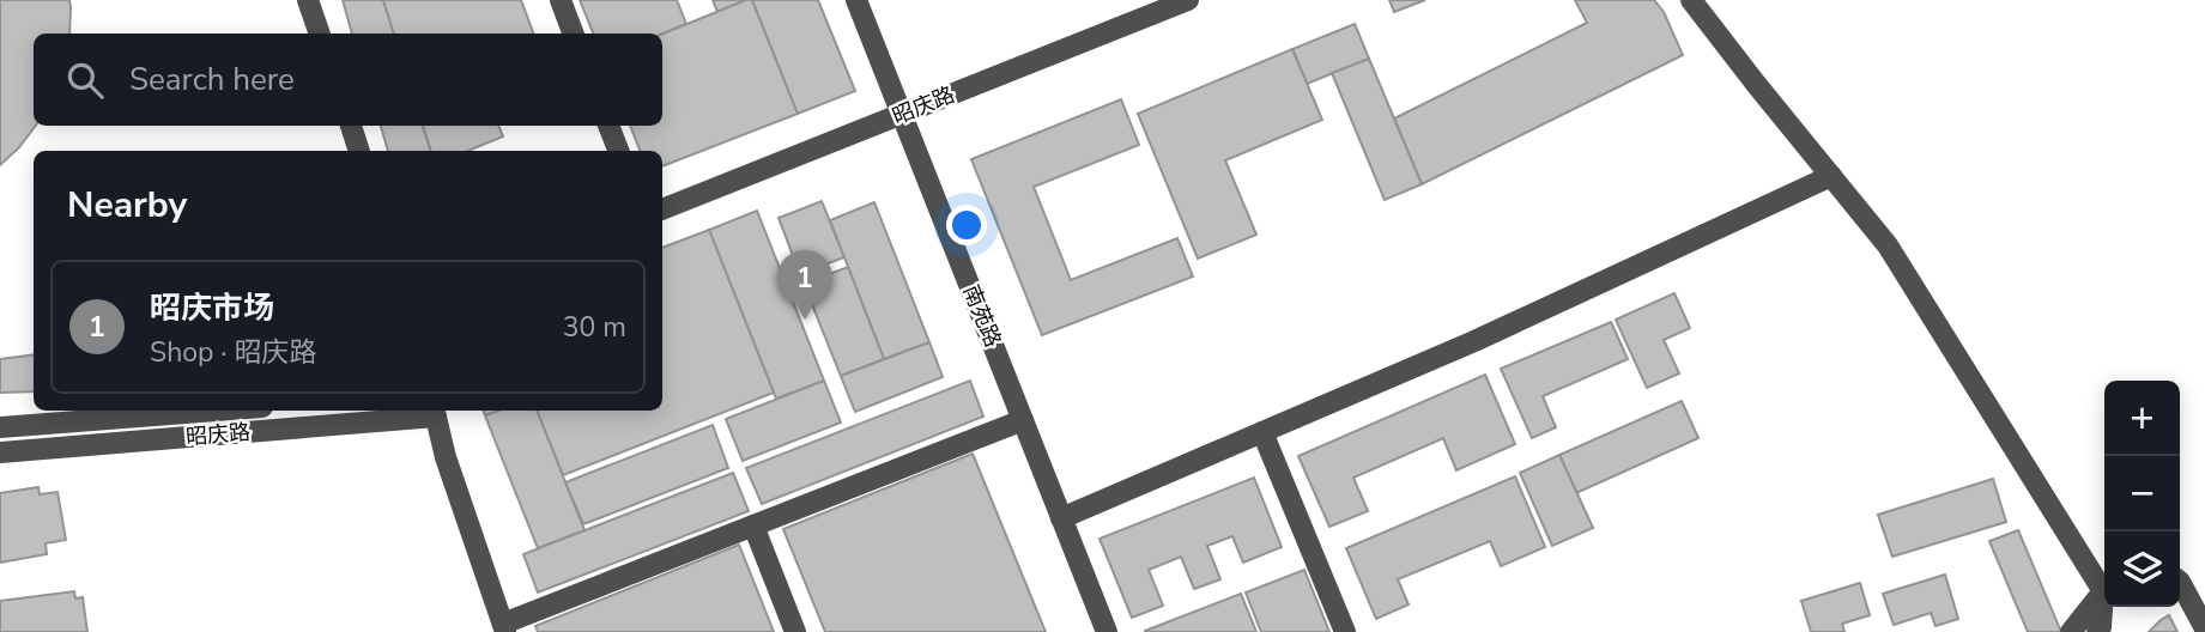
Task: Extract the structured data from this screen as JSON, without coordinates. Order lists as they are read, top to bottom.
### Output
{
  "streets": {
    "street": ["昭庆路", "南苑路"]
  },
  "crossings": [
    ["昭庆路", "南苑路"]
  ],
  "page": {
    "search": "Search here",
    "heading": "Nearby",
    "pins": "1",
    "list": [
      {
        "mark": "1",
        "name": "昭庆市场",
        "note": "Shop · 昭庆路",
        "value": "30 m"
      }
    ],
    "map_buttons": ["+", "−"]
  }
}
